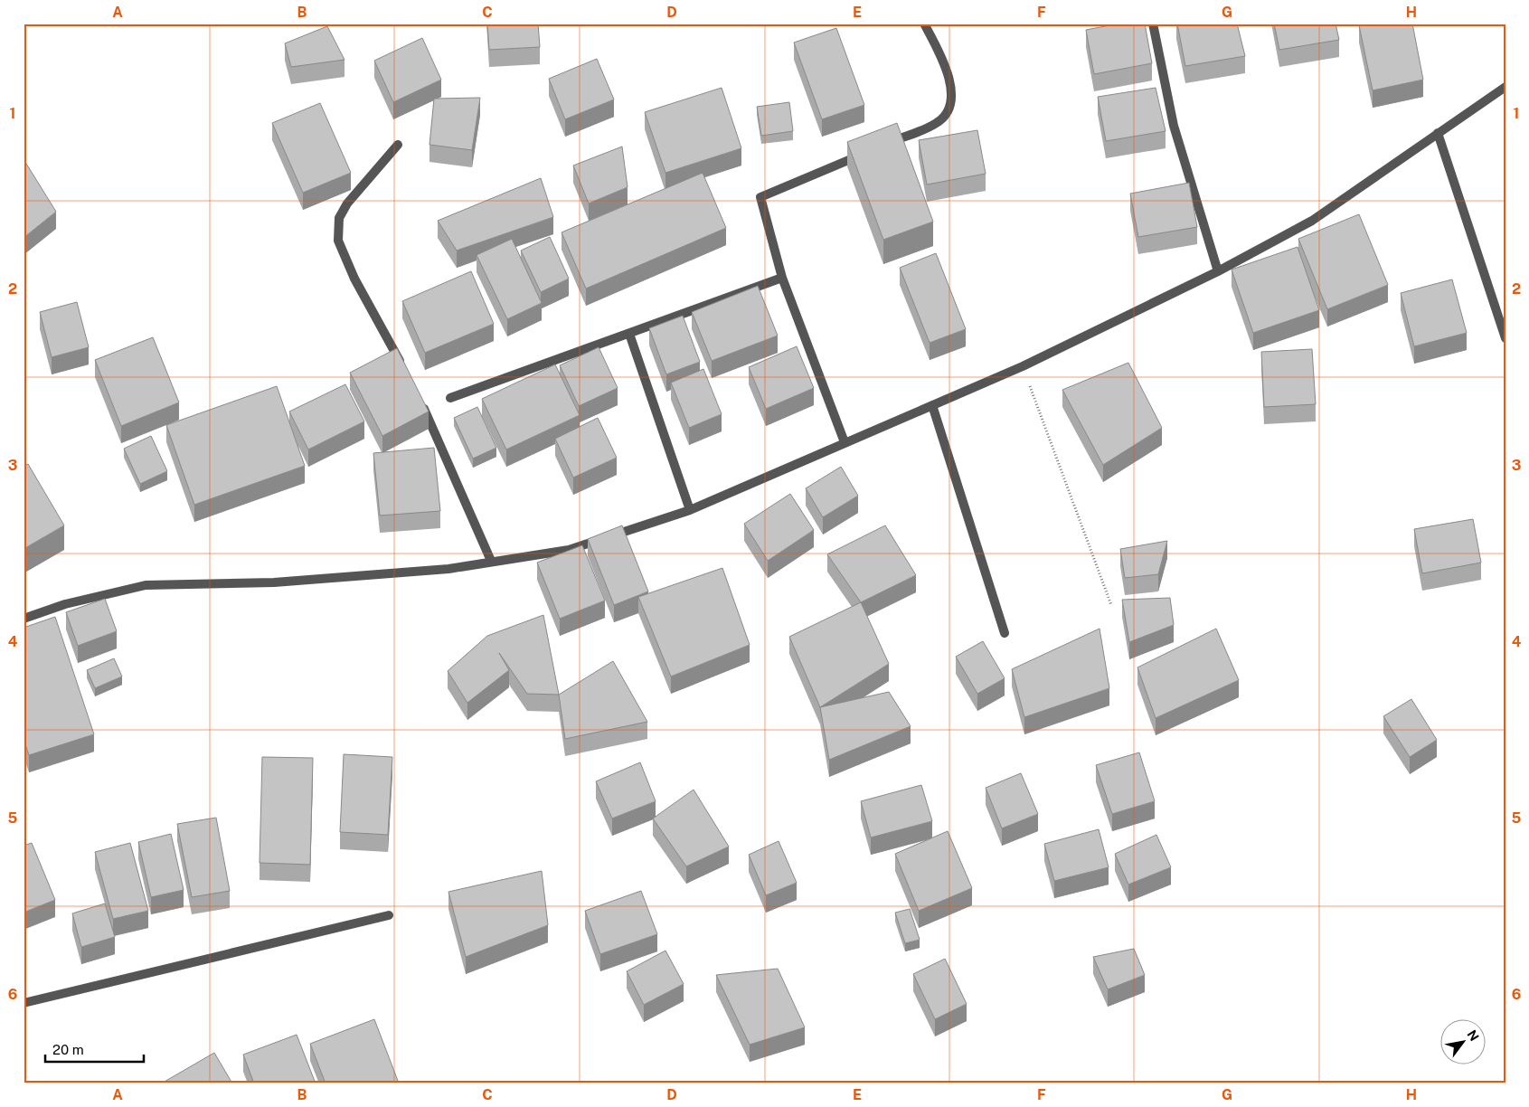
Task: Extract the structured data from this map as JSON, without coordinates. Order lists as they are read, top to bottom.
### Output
{
  "scale_bar": "20 m",
  "north": "top right",
  "grid": {
    "columns": [
      "A",
      "B",
      "C",
      "D",
      "E",
      "F",
      "G",
      "H"
    ],
    "rows": [
      "1",
      "2",
      "3",
      "4",
      "5",
      "6"
    ]
  }
}
